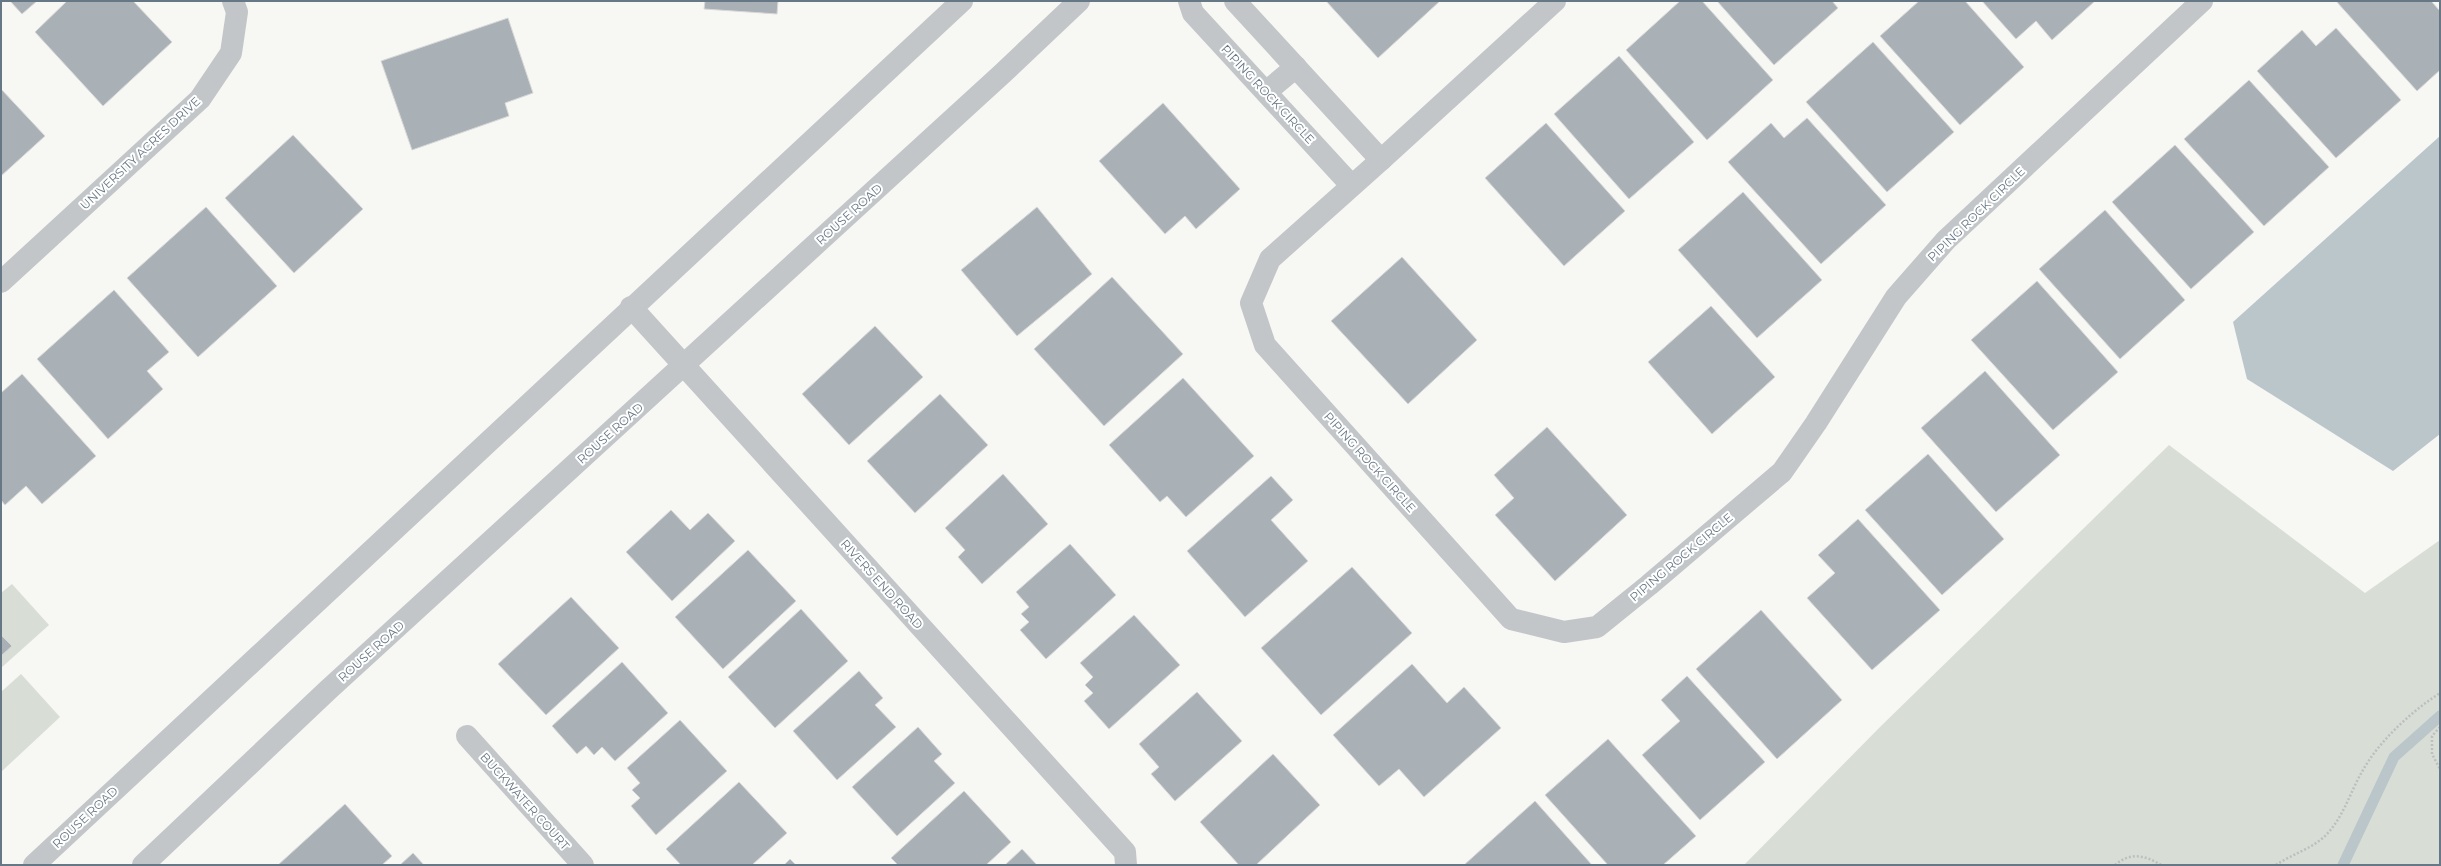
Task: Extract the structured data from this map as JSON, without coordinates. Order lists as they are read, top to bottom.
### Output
{
  "streets": {
    "street": [
      "PIPING ROCK CIRCLE",
      "UNIVERSITY ACRES DRIVE",
      "ROUSE ROAD",
      "RIVERS END ROAD",
      "BUCKWATER COURT"
    ]
  },
  "crossings": [
    ["ROUSE ROAD", "RIVERS END ROAD"]
  ]
}
